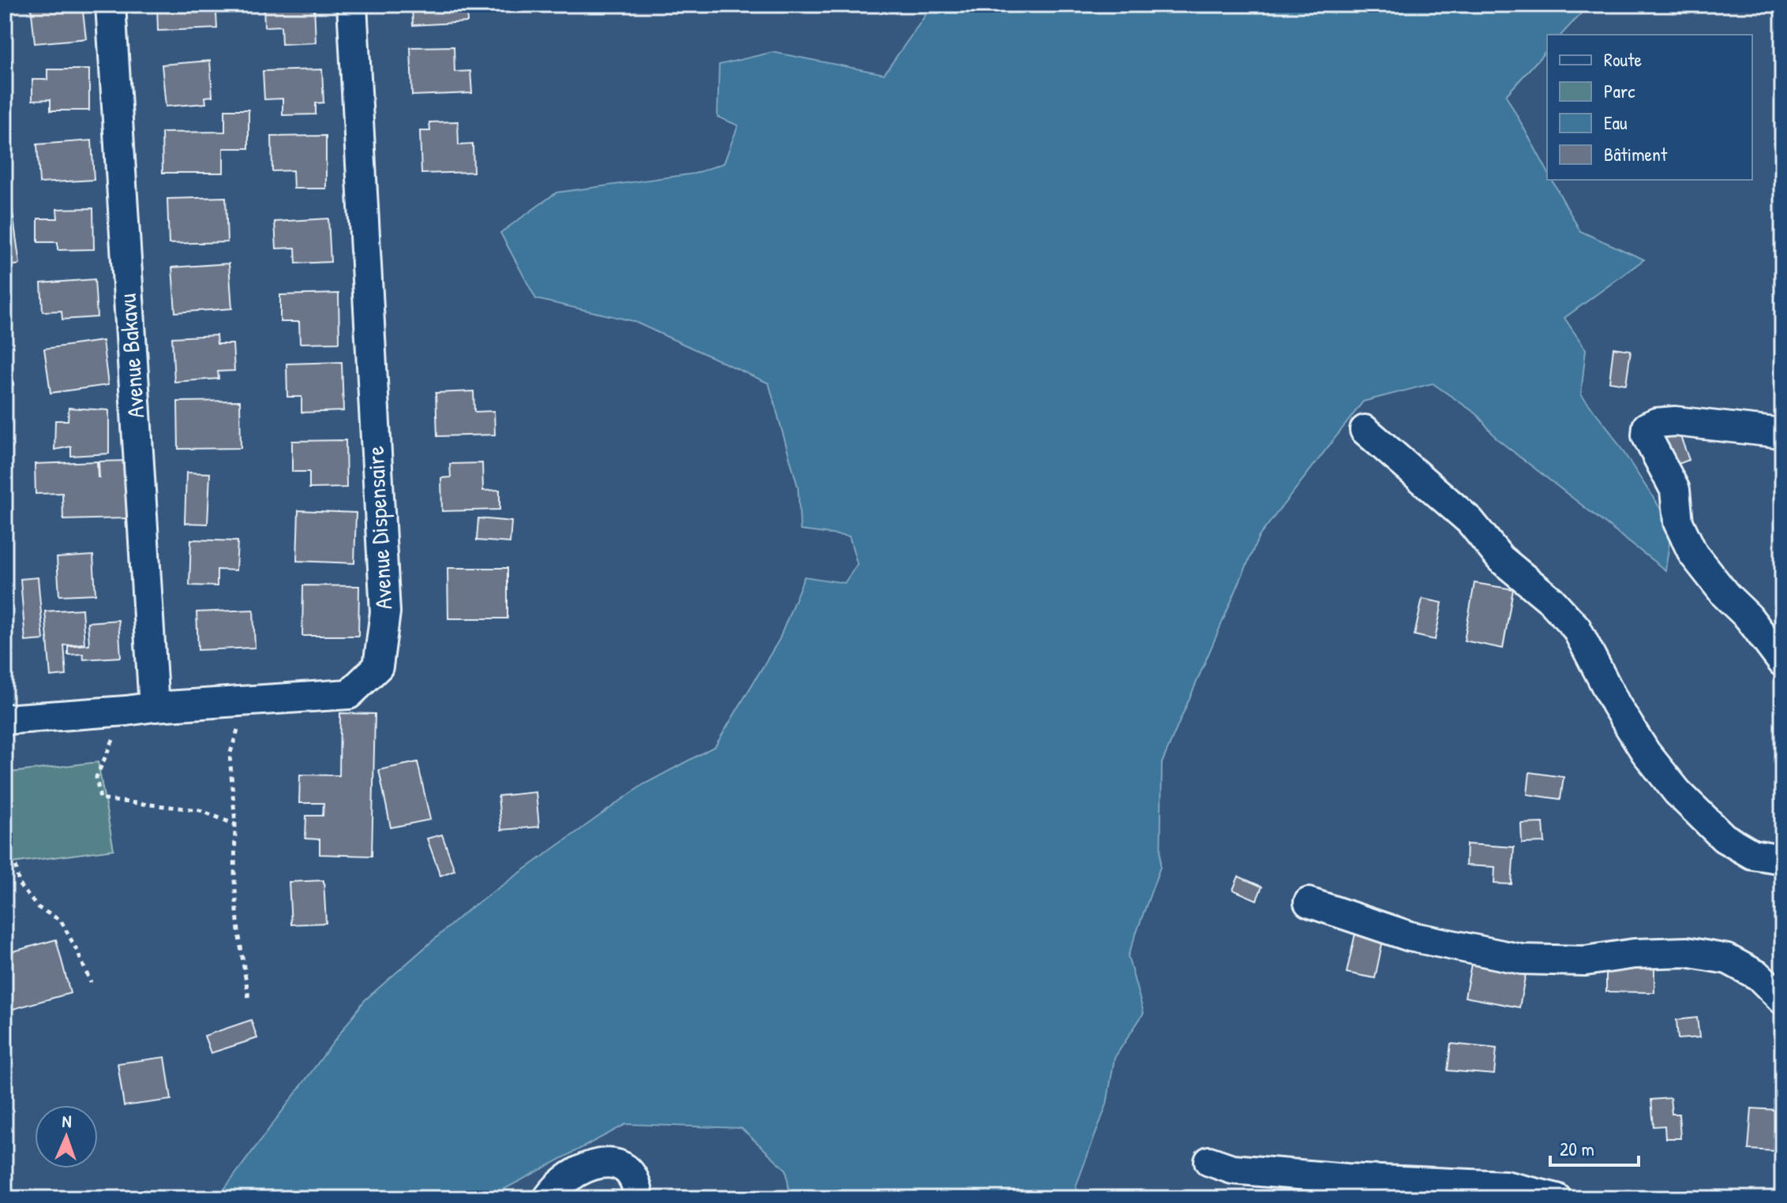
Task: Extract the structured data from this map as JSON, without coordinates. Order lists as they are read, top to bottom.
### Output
{
  "streets": {
    "street": ["Avenue Bakavu", "Avenue Dispensaire"]
  },
  "crossings": [
    ["Avenue Bakavu", "Avenue Dispensaire"]
  ],
  "legend": [
    "Route",
    "Parc",
    "Eau",
    "Bâtiment"
  ],
  "scale_bar": "20 m",
  "north": "top"
}
